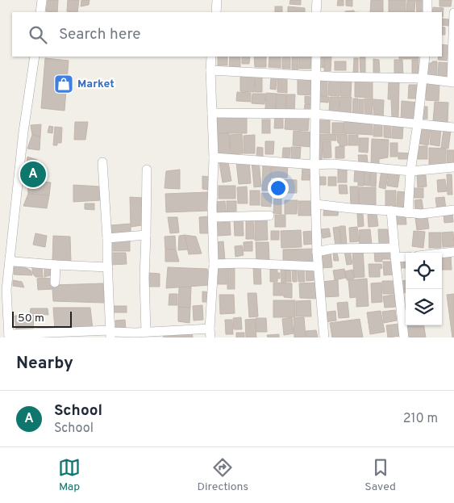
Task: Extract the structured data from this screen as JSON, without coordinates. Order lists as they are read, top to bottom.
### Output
{
  "places": {
    "shop": ["Market"]
  },
  "scale_bar": "50 m",
  "page": {
    "search": "Search here",
    "pins": "A",
    "scale": "50 m",
    "heading": "Nearby",
    "list": [
      {
        "mark": "A",
        "name": "School",
        "note": "School",
        "value": "210 m"
      }
    ],
    "nav": ["Map", "Directions", "Saved"]
  }
}
